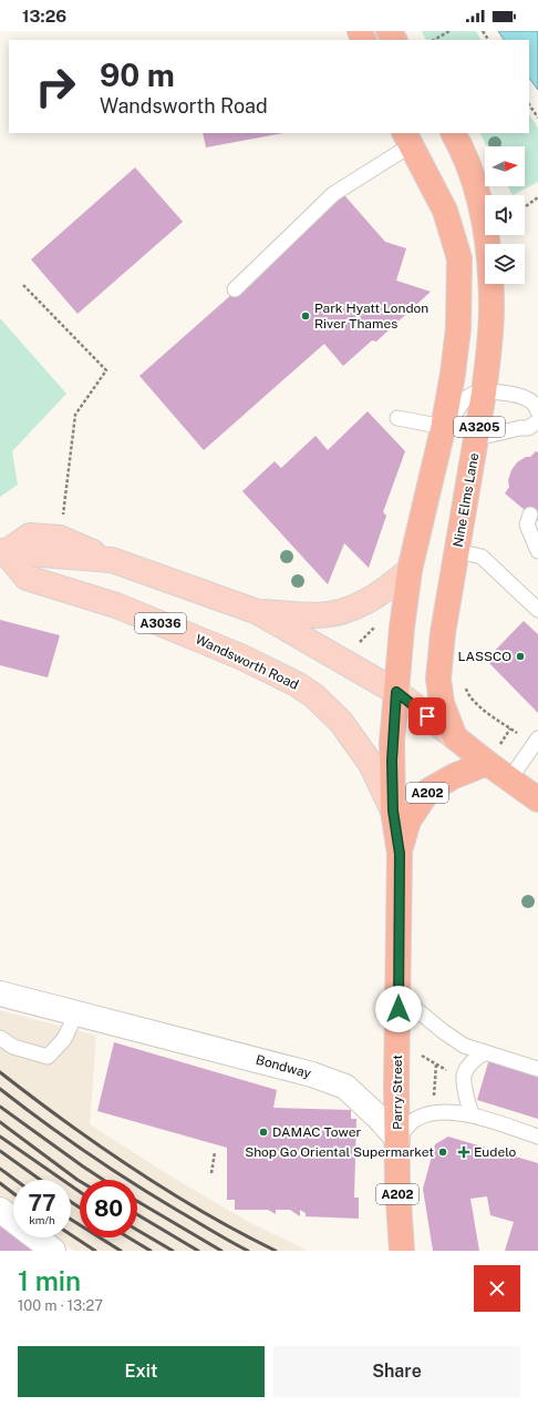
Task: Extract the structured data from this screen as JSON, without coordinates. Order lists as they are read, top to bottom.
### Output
{
  "streets": {
    "highway": [
      "A3205",
      "Nine Elms Lane",
      "A202",
      "Parry Street"
    ],
    "main road": ["A3036", "Wandsworth Road"],
    "street": ["Bondway"]
  },
  "crossings": [
    ["A3205", "Parry Street"],
    ["Wandsworth Road", "Parry Street"],
    ["Bondway", "Parry Street"]
  ],
  "places": {
    "other": [
      "Park Hyatt London River Thames",
      "LASSCO",
      "DAMAC Tower",
      "Shop Go Oriental Supermarket"
    ],
    "health": ["Eudelo"]
  },
  "north": "right",
  "page": {
    "status": "13:26",
    "turn": ["90 m", "Wandsworth Road"],
    "speed": "77 km/h",
    "limit": "80",
    "heading": ["1 min", "100 m · 13:27"],
    "buttons": ["Exit", "Share"]
  }
}
